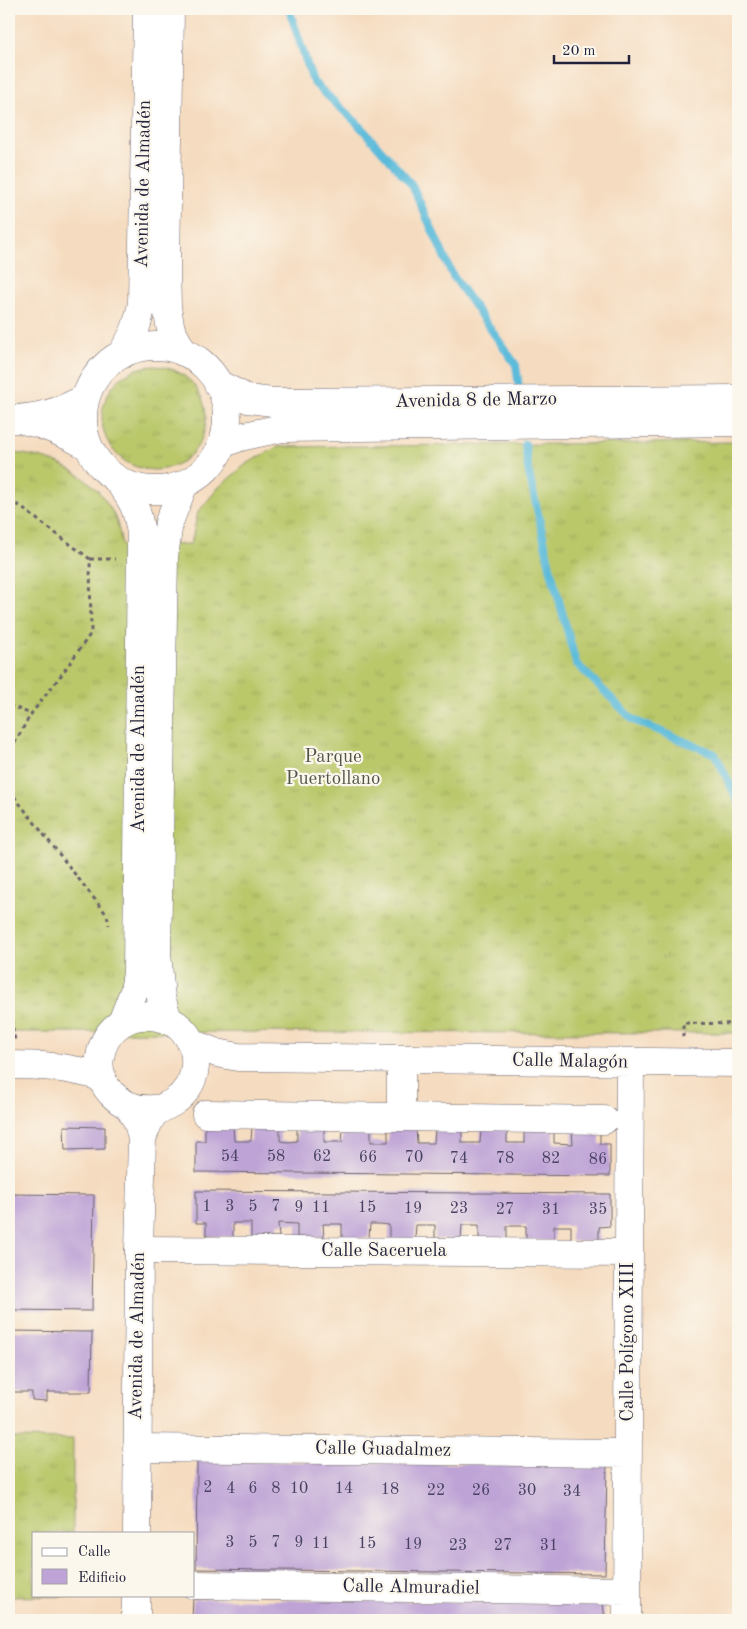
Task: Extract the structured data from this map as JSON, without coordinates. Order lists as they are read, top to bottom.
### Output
{
  "streets": {
    "street": [
      "Avenida de Almadén",
      "Avenida 8 de Marzo",
      "Calle Malagón",
      "Calle Saceruela",
      "Calle Polígono XIII",
      "Calle Guadalmez",
      "Calle Almuradiel"
    ]
  },
  "crossings": [
    ["Avenida de Almadén", "Avenida 8 de Marzo"],
    ["Avenida de Almadén", "Calle Malagón"],
    ["Avenida de Almadén", "Calle Saceruela"],
    ["Avenida de Almadén", "Calle Guadalmez"],
    ["Calle Malagón", "Calle Polígono XIII"],
    ["Calle Saceruela", "Calle Polígono XIII"],
    ["Calle Polígono XIII", "Calle Guadalmez"],
    ["Calle Polígono XIII", "Calle Almuradiel"]
  ],
  "parks": ["Parque Puertollano"],
  "house_numbers": [
    "54",
    "58",
    "62",
    "66",
    "70",
    "74",
    "78",
    "82",
    "86",
    "1",
    "3",
    "5",
    "7",
    "9",
    "11",
    "15",
    "19",
    "23",
    "27",
    "31",
    "35",
    "2",
    "4",
    "6",
    "8",
    "10",
    "14",
    "18",
    "22",
    "26",
    "30",
    "34",
    "3",
    "5",
    "7",
    "9",
    "11",
    "15",
    "19",
    "23",
    "27",
    "31"
  ],
  "legend": ["Calle", "Edificio"],
  "scale_bar": "20 m"
}
